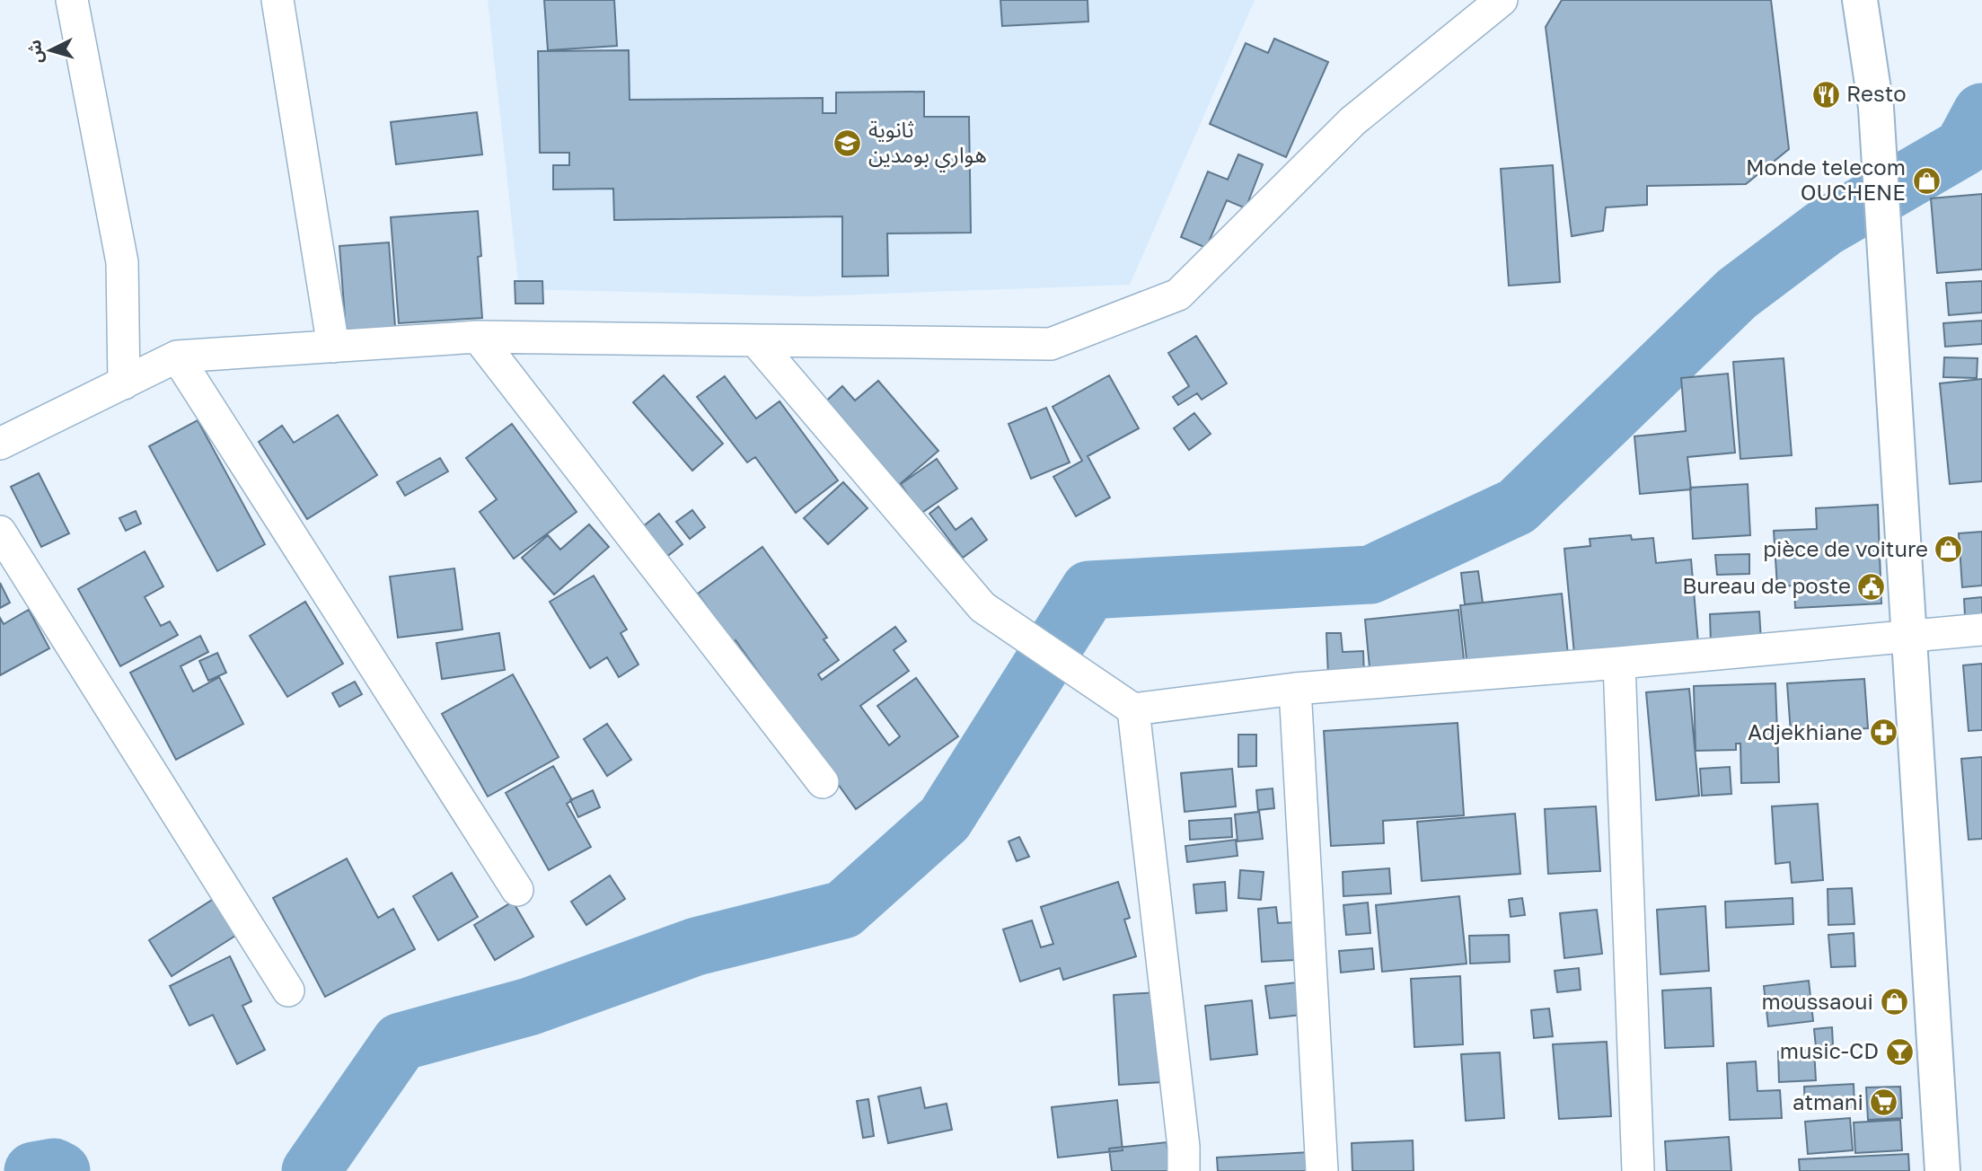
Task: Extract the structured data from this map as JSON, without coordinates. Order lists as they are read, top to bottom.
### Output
{
  "places": {
    "restaurant": ["Resto"],
    "school or university": ["ثانوية هواري بومدين"],
    "shop": ["Monde telecom OUCHENE", "pièce de voiture", "moussaoui"],
    "public building": ["Bureau de poste"],
    "pharmacy": ["Adjekhiane"],
    "bar": ["music-CD"],
    "supermarket": ["atmani"]
  },
  "north": "left"
}
